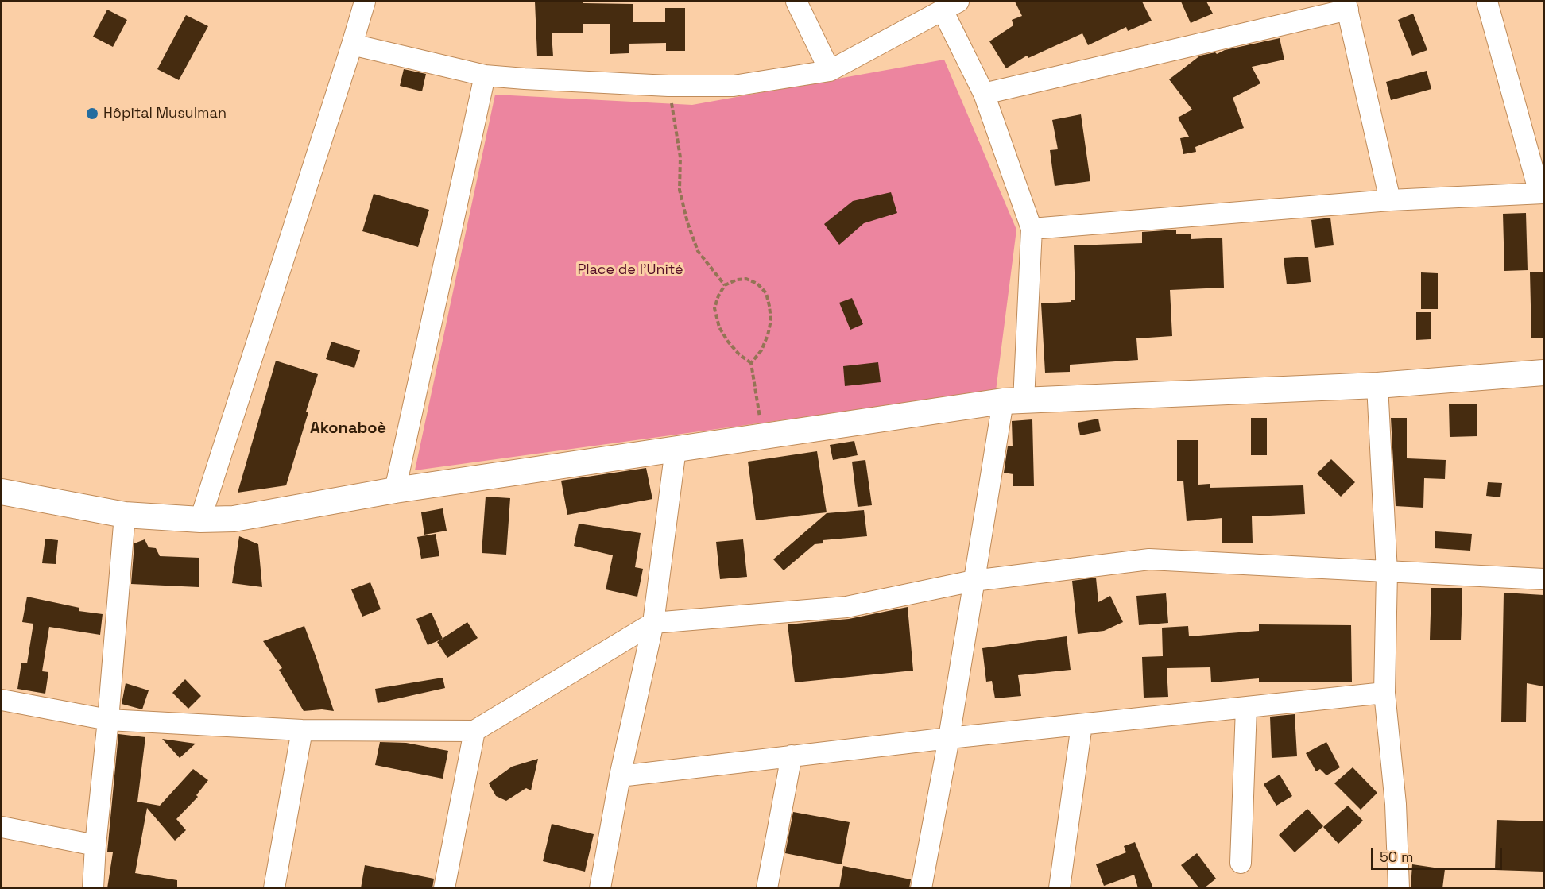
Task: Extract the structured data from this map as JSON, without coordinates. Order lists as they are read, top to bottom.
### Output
{
  "districts": ["Akonaboè"],
  "parks": ["Place de l'Unité"],
  "places": ["Hôpital Musulman"],
  "scale_bar": "50 m"
}
